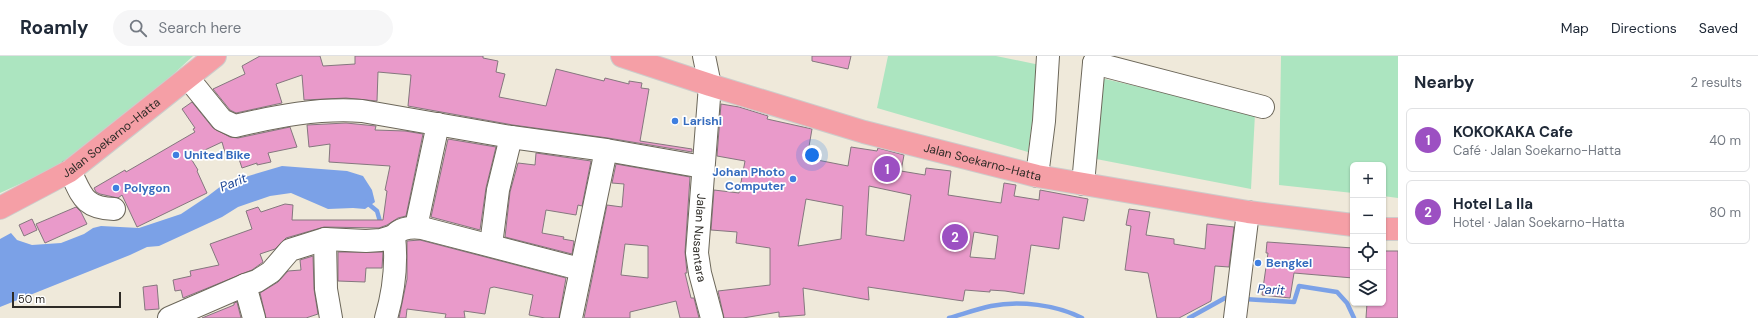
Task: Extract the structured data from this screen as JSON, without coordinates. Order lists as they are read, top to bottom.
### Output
{
  "streets": {
    "highway": ["Jalan Soekarno-Hatta"],
    "street": ["Jalan Nusantara"]
  },
  "crossings": [
    ["Jalan Soekarno-Hatta", "Jalan Nusantara"]
  ],
  "water": ["Parit"],
  "places": [
    "Larishi",
    "United Bike",
    "Johan Photo Computer",
    "Polygon",
    "Bengkel"
  ],
  "scale_bar": "50 m",
  "page": {
    "header": "Roamly",
    "search": "Search here",
    "nav": ["Map", "Directions", "Saved"],
    "heading": ["Nearby", "2 results"],
    "list": [
      {
        "mark": "1",
        "name": "KOKOKAKA Cafe",
        "note": "Café · Jalan Soekarno-Hatta",
        "value": "40 m"
      },
      {
        "mark": "2",
        "name": "Hotel La Ila",
        "note": "Hotel · Jalan Soekarno-Hatta",
        "value": "80 m"
      }
    ],
    "pins": ["1", "2"],
    "map_buttons": ["+", "−"],
    "scale": "50 m"
  }
}
